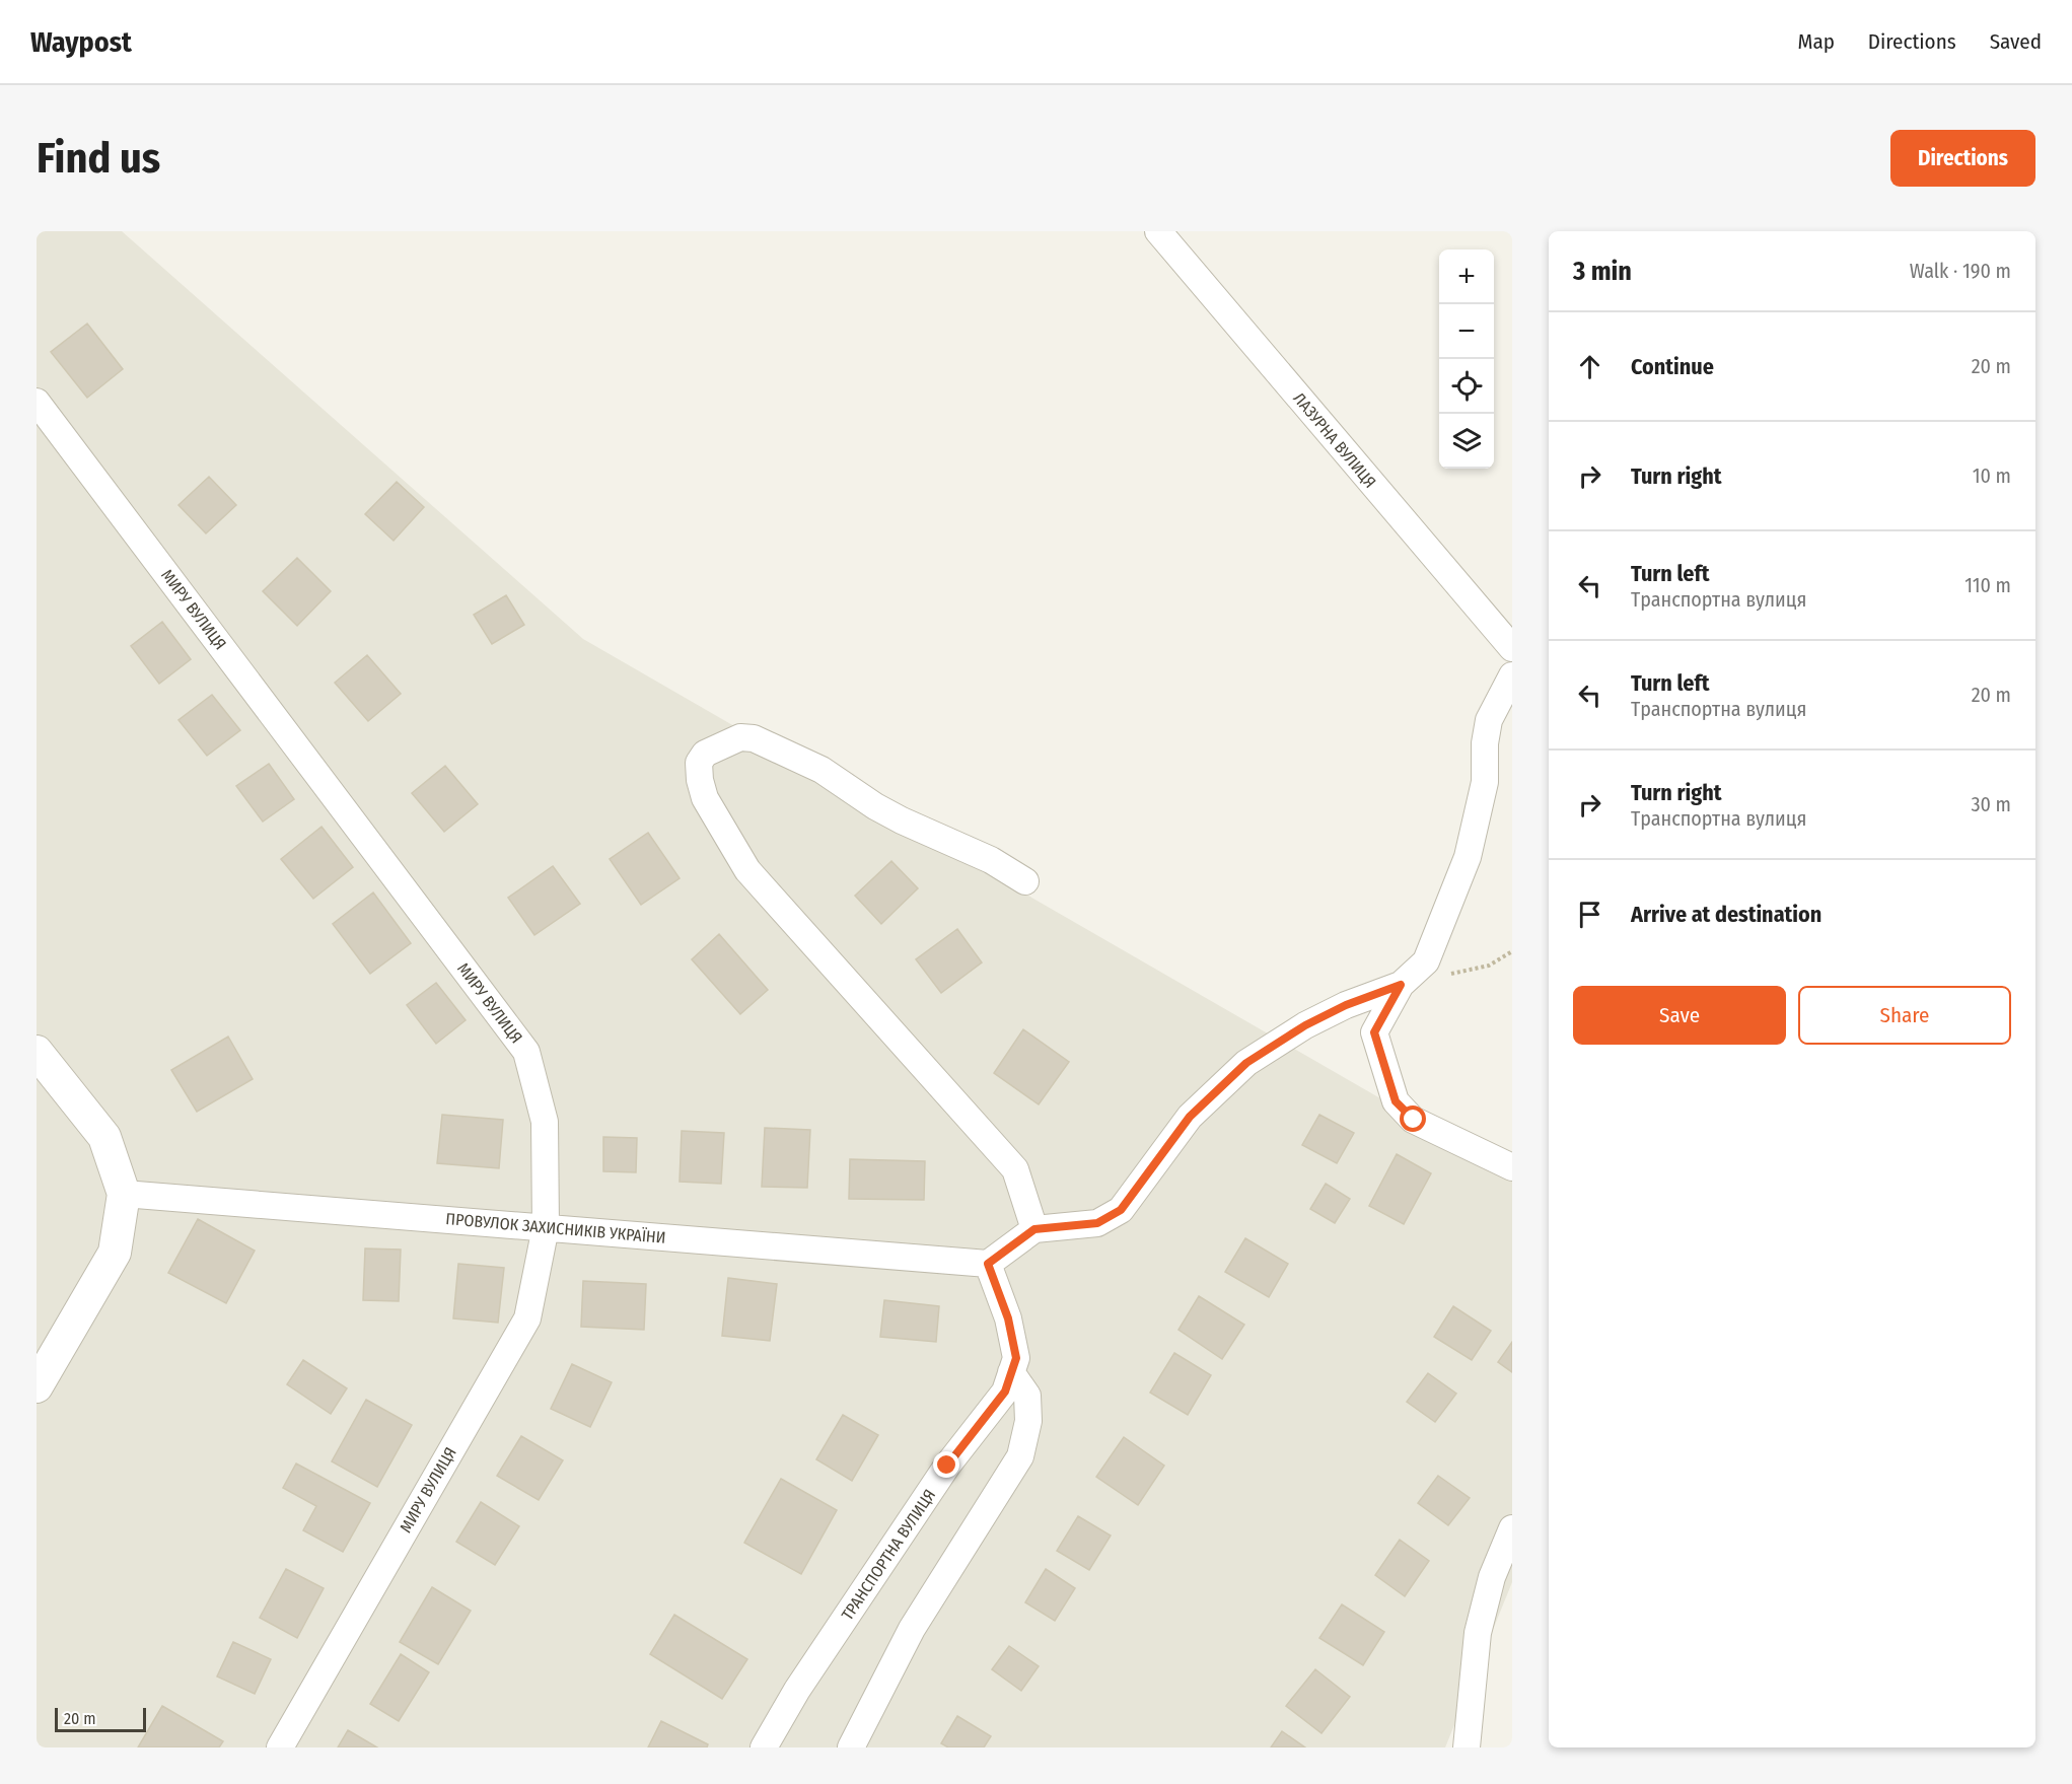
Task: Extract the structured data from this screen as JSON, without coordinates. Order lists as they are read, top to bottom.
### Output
{
  "streets": {
    "street": [
      "ЛАЗУРНА ВУЛИЦЯ",
      "МИРУ ВУЛИЦЯ",
      "ПРОВУЛОК ЗАХИСНИКІВ УКРАЇНИ",
      "ТРАНСПОРТНА ВУЛИЦЯ"
    ]
  },
  "crossings": [
    ["МИРУ ВУЛИЦЯ", "ПРОВУЛОК ЗАХИСНИКІВ УКРАЇНИ"],
    ["ПРОВУЛОК ЗАХИСНИКІВ УКРАЇНИ", "ТРАНСПОРТНА ВУЛИЦЯ"]
  ],
  "scale_bar": "20 m",
  "page": {
    "header": "Waypost",
    "nav": ["Map", "Directions", "Saved"],
    "buttons": [
      "Directions",
      ["Save", "Share"]
    ],
    "title": "Find us",
    "heading": ["3 min", "Walk · 190 m"],
    "map_buttons": ["+", "−"],
    "list": [
      ["Continue", "20 m"],
      ["Turn right", "10 m"],
      ["Turn left", "Транспортна вулиця", "110 m"],
      ["Turn left", "Транспортна вулиця", "20 m"],
      ["Turn right", "Транспортна вулиця", "30 m"],
      "Arrive at destination"
    ],
    "scale": "20 m"
  }
}
